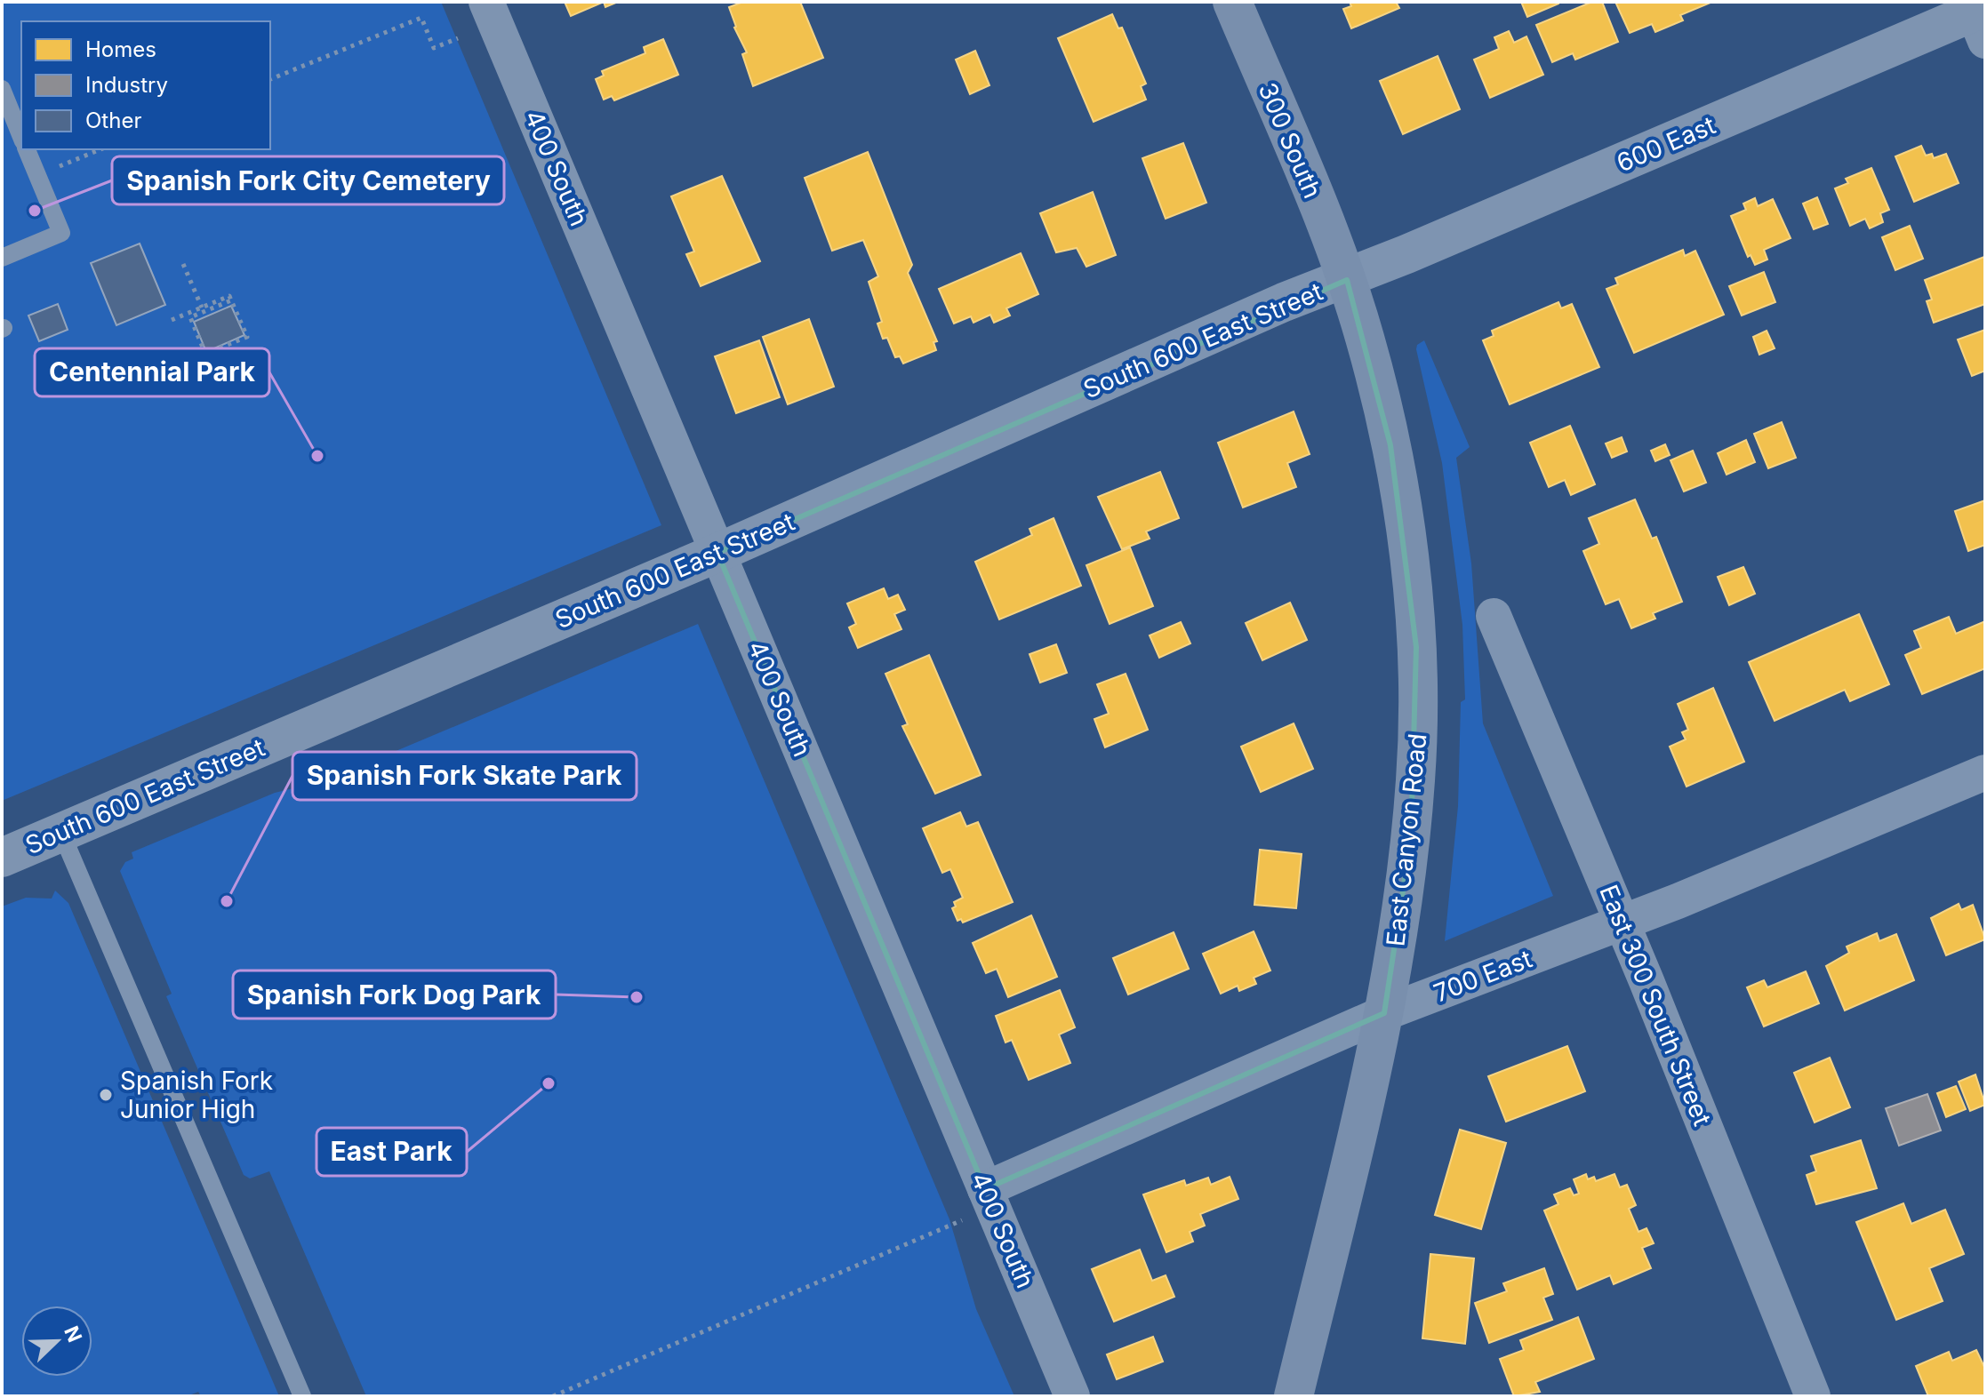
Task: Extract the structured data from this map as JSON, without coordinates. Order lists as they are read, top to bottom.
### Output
{
  "streets": {
    "main road": ["300 South", "East Canyon Road"],
    "street": [
      "600 East",
      "400 South",
      "South 600 East Street",
      "700 East",
      "East 300 South Street"
    ]
  },
  "crossings": [
    ["300 South", "600 East"],
    ["300 South", "South 600 East Street"],
    ["300 South", "East Canyon Road"],
    ["600 East", "South 600 East Street"],
    ["600 East", "East Canyon Road"],
    ["400 South", "South 600 East Street"],
    ["400 South", "700 East"],
    ["South 600 East Street", "East Canyon Road"],
    ["East Canyon Road", "700 East"],
    ["700 East", "East 300 South Street"]
  ],
  "places": [
    "Spanish Fork City Cemetery",
    "Centennial Park",
    "Spanish Fork Skate Park",
    "Spanish Fork Dog Park",
    "East Park",
    "Spanish Fork Junior High"
  ],
  "legend": ["Homes", "Industry", "Other"],
  "north": "top right"
}
